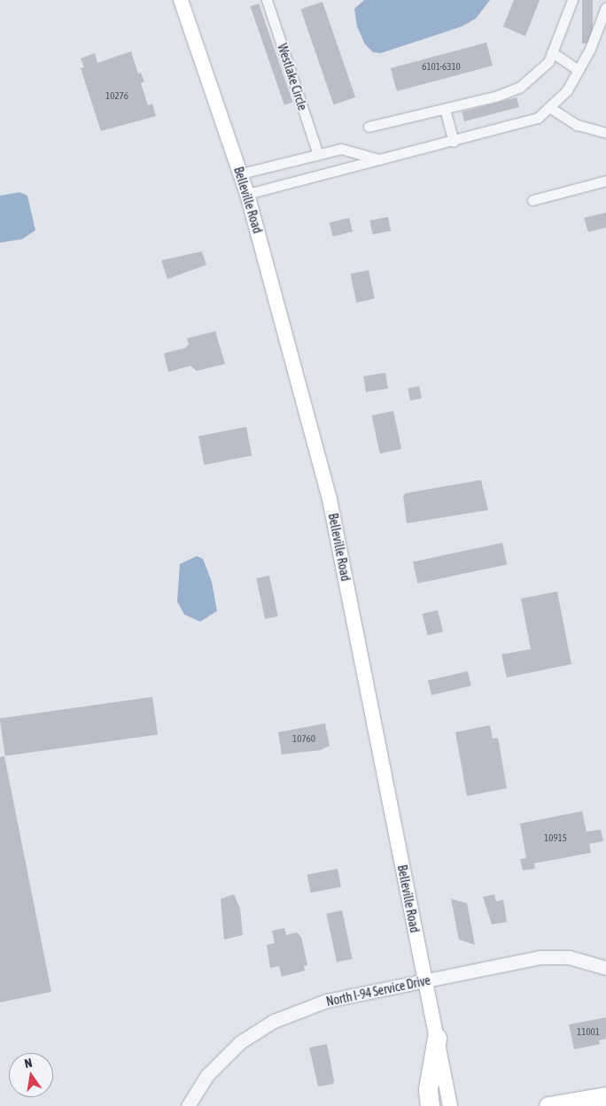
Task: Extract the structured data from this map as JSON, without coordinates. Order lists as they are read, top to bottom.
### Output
{
  "streets": {
    "main road": ["Belleville Road"],
    "street": ["Westlake Circle", "North I-94 Service Drive"]
  },
  "crossings": [
    ["Belleville Road", "North I-94 Service Drive"]
  ],
  "house_numbers": [
    "6101-6310",
    "10276",
    "10760",
    "10915",
    "11001"
  ],
  "north": "top"
}
